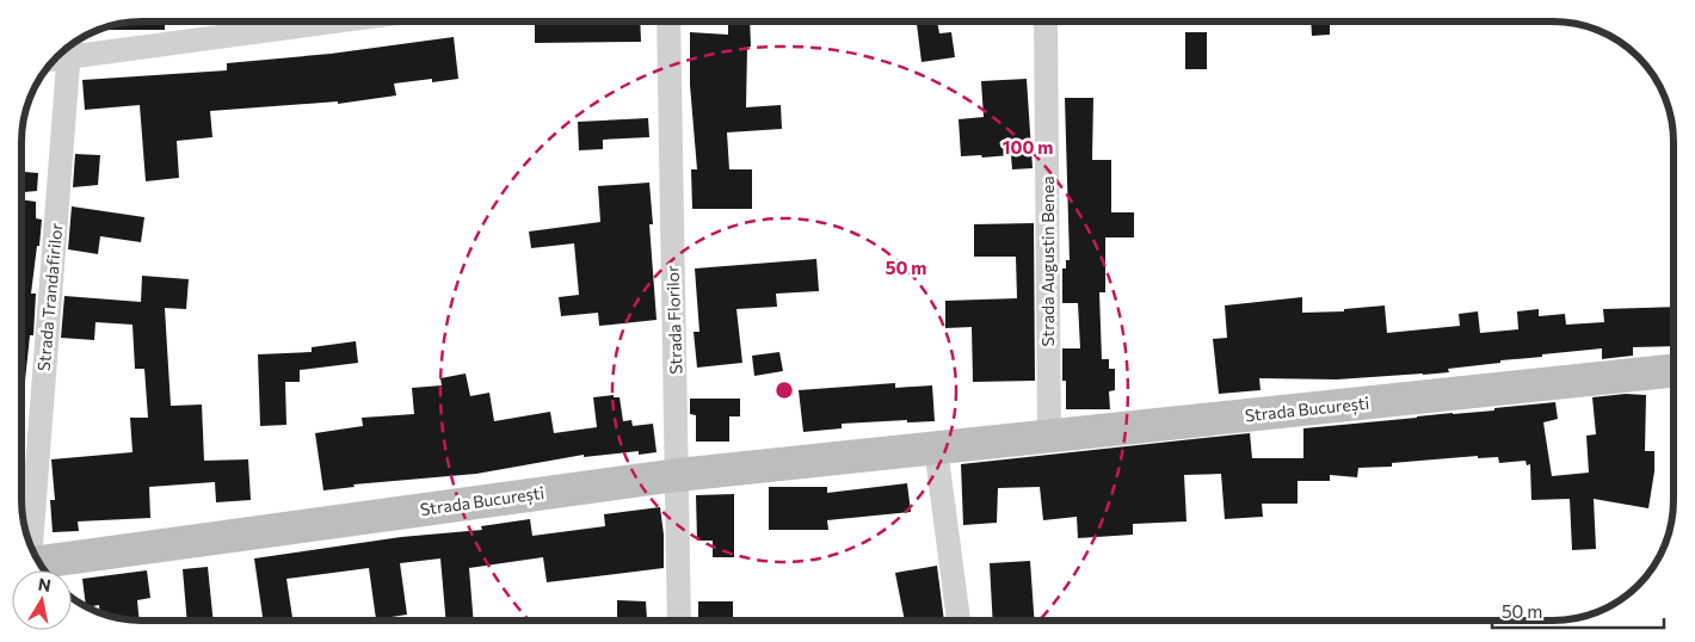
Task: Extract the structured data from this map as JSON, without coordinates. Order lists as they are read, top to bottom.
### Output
{
  "streets": {
    "main road": ["Strada București"],
    "street": ["Strada Augustin Benea", "Strada Trandafirilor", "Strada Florilor"]
  },
  "crossings": [
    ["Strada Augustin Benea", "Strada București"],
    ["Strada Florilor", "Strada București"]
  ],
  "scale_bar": "50 m",
  "north": "top",
  "rings": ["100 m", "50 m"]
}
